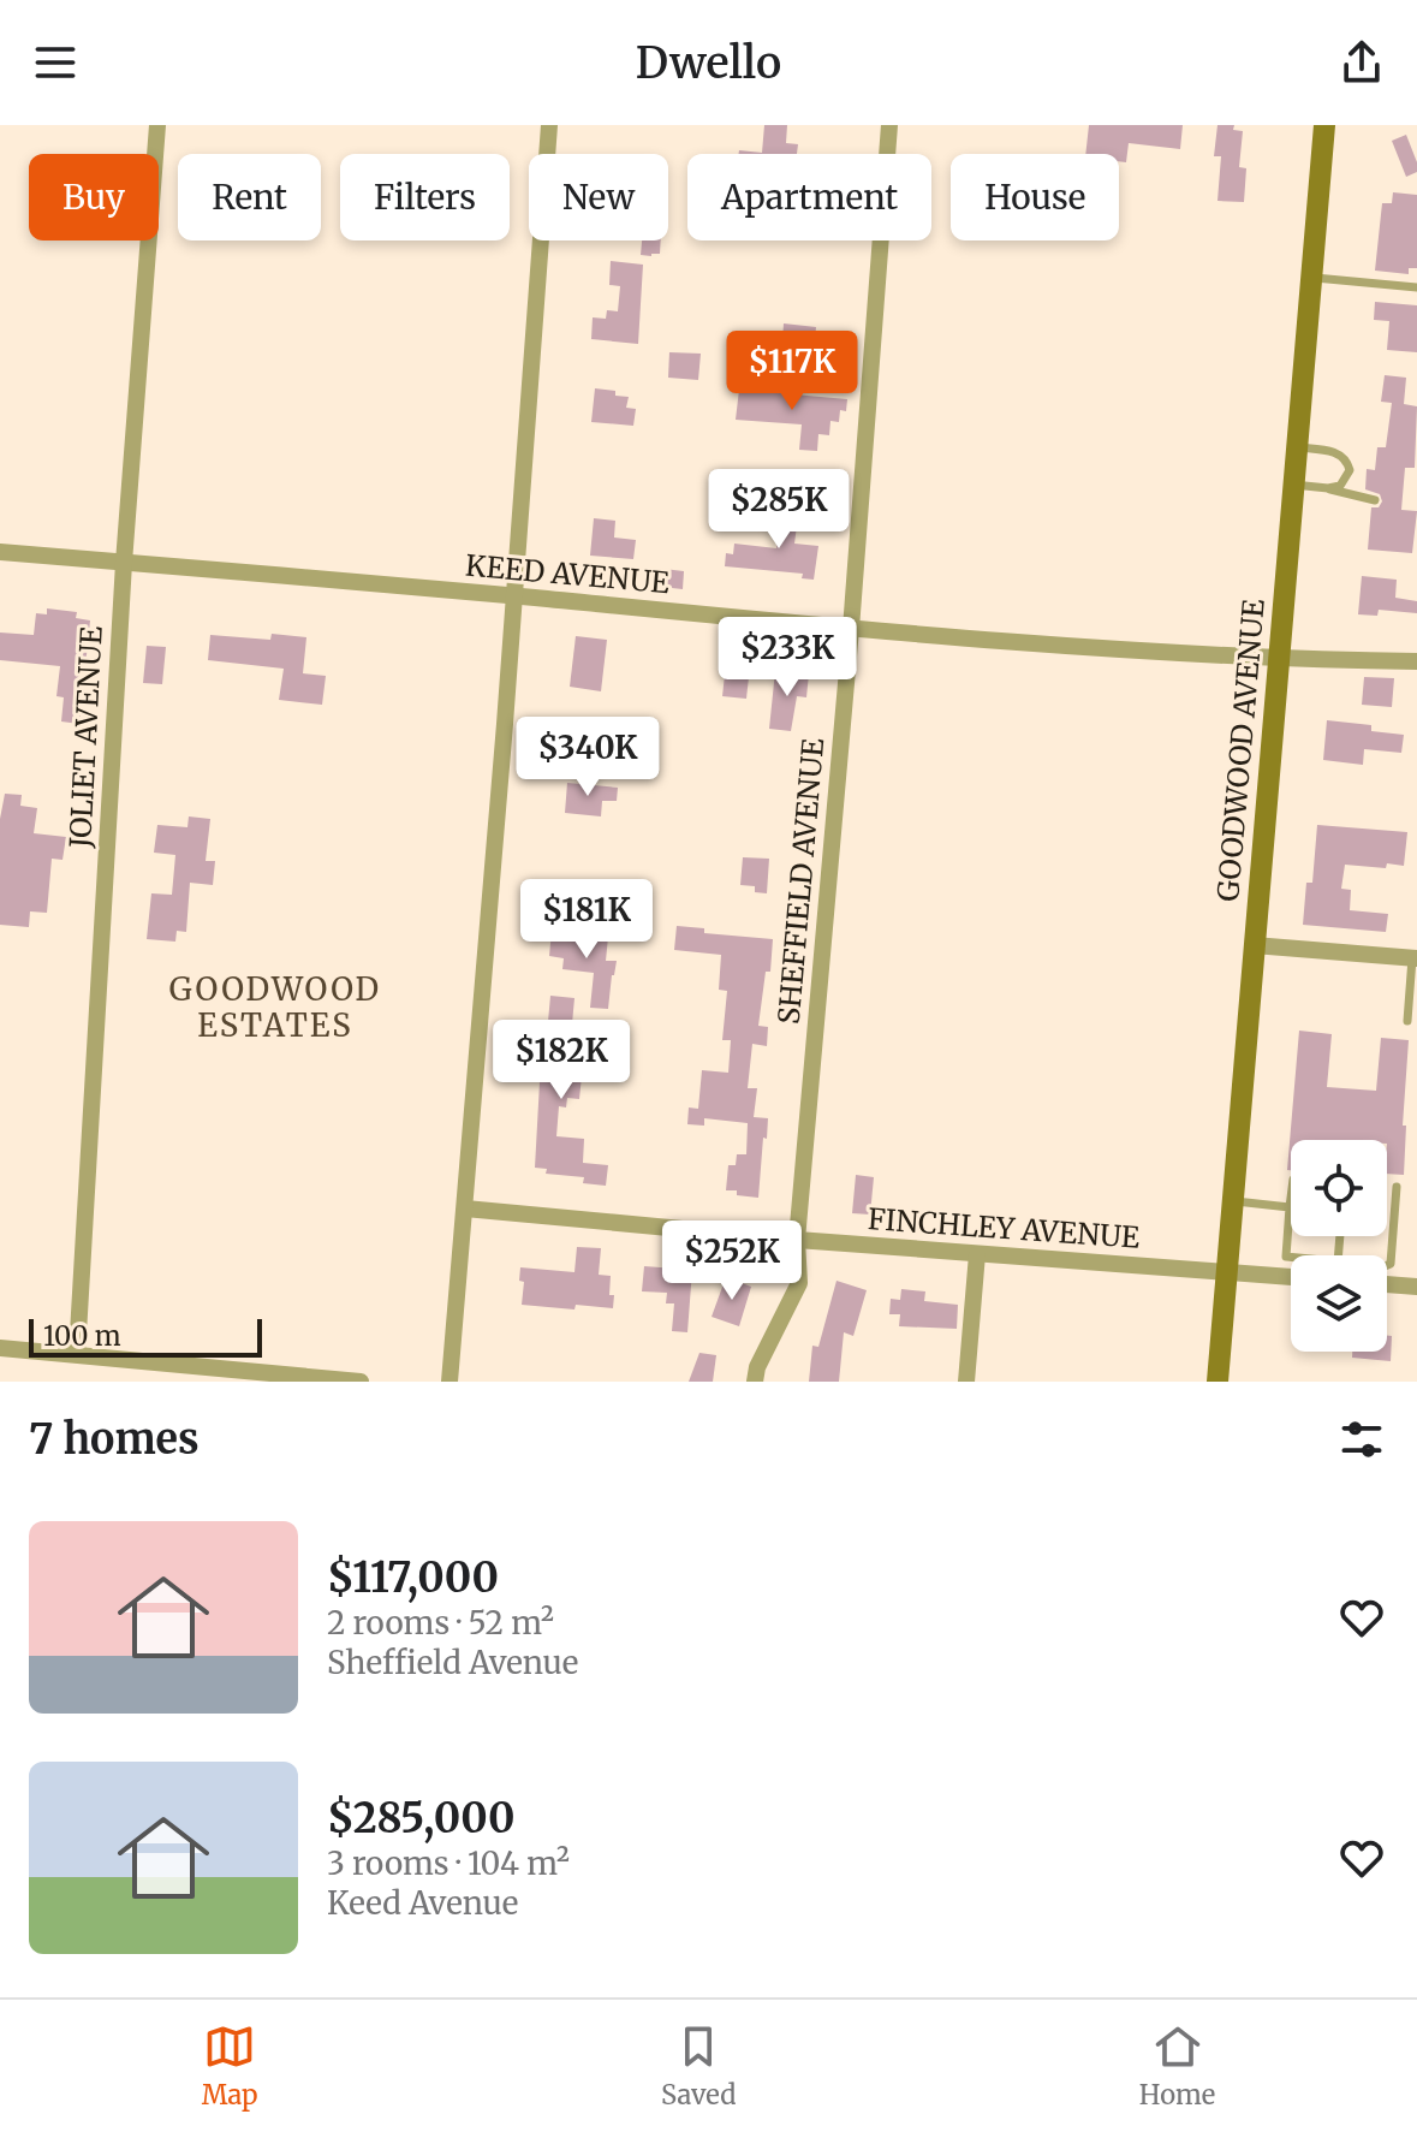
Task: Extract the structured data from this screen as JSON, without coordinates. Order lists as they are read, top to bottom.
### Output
{
  "streets": {
    "street": [
      "KEED AVENUE",
      "JOLIET AVENUE",
      "GOODWOOD AVENUE",
      "SHEFFIELD AVENUE",
      "FINCHLEY AVENUE"
    ]
  },
  "crossings": [
    ["KEED AVENUE", "JOLIET AVENUE"],
    ["KEED AVENUE", "GOODWOOD AVENUE"],
    ["KEED AVENUE", "SHEFFIELD AVENUE"],
    ["GOODWOOD AVENUE", "FINCHLEY AVENUE"],
    ["SHEFFIELD AVENUE", "FINCHLEY AVENUE"]
  ],
  "districts": ["GOODWOOD ESTATES"],
  "scale_bar": "100 m",
  "page": {
    "header": "Dwello",
    "chip": [
      "Buy",
      "Rent",
      "Filters",
      "New",
      "Apartment",
      "House"
    ],
    "price": [
      "$117K",
      "$285K",
      "$233K",
      "$340K",
      "$181K",
      "$182K",
      "$252K"
    ],
    "scale": "100 m",
    "heading": "7 homes",
    "list": [
      {
        "name": "$117,000",
        "note": "2 rooms · 52 m² · Sheffield Avenue"
      },
      {
        "name": "$285,000",
        "note": "3 rooms · 104 m² · Keed Avenue"
      }
    ],
    "tabs": ["Map", "Saved", "Home"]
  }
}
